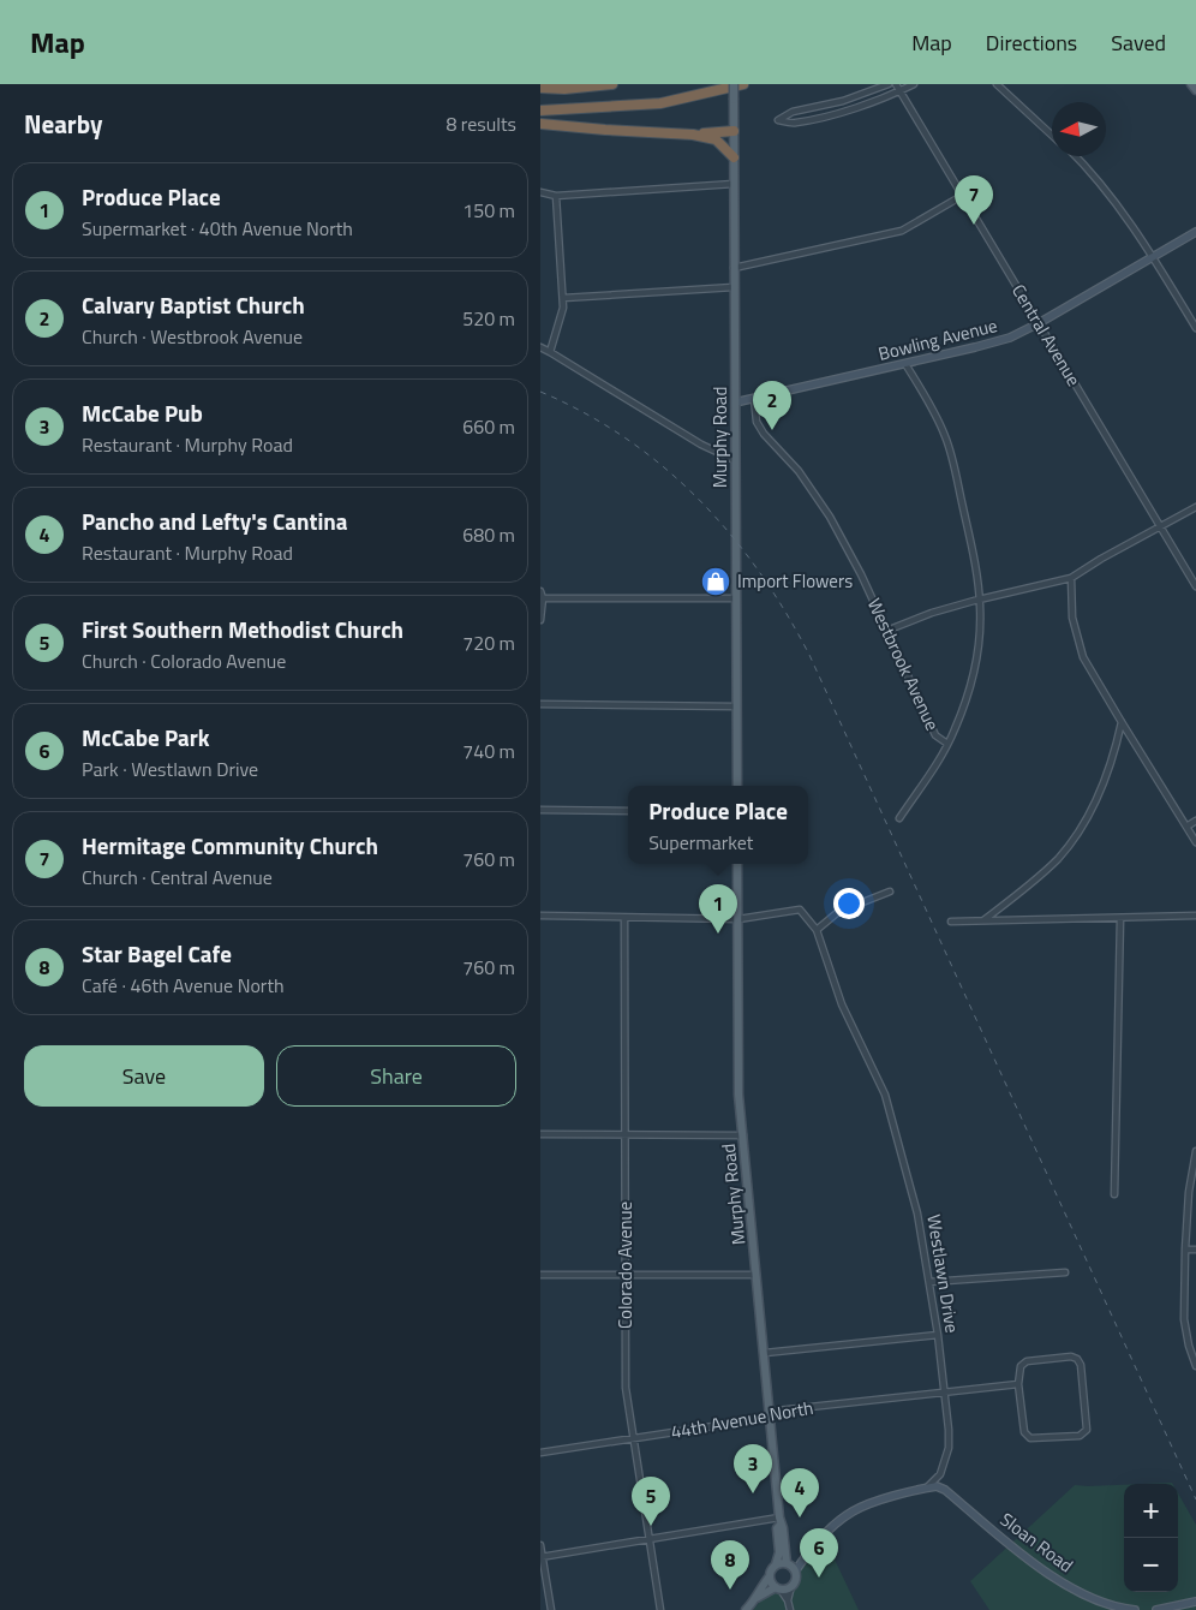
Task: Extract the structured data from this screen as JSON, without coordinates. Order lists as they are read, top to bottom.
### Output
{
  "streets": {
    "main road": ["Murphy Road"],
    "street": [
      "Central Avenue",
      "Bowling Avenue",
      "Westbrook Avenue",
      "Colorado Avenue",
      "Westlawn Drive",
      "44th Avenue North",
      "Sloan Road"
    ]
  },
  "crossings": [
    ["Central Avenue", "Bowling Avenue"],
    ["Bowling Avenue", "Murphy Road"],
    ["Bowling Avenue", "Westbrook Avenue"],
    ["Murphy Road", "44th Avenue North"],
    ["Colorado Avenue", "44th Avenue North"],
    ["Westlawn Drive", "44th Avenue North"],
    ["Westlawn Drive", "Sloan Road"]
  ],
  "places": {
    "shop": ["Import Flowers"]
  },
  "north": "left",
  "page": {
    "header": "Map",
    "nav": ["Map", "Directions", "Saved"],
    "heading": ["Nearby", "8 results"],
    "list": [
      {
        "mark": "1",
        "name": "Produce Place",
        "note": "Supermarket · 40th Avenue North",
        "value": "150 m"
      },
      {
        "mark": "2",
        "name": "Calvary Baptist Church",
        "note": "Church · Westbrook Avenue",
        "value": "520 m"
      },
      {
        "mark": "3",
        "name": "McCabe Pub",
        "note": "Restaurant · Murphy Road",
        "value": "660 m"
      },
      {
        "mark": "4",
        "name": "Pancho and Lefty's Cantina",
        "note": "Restaurant · Murphy Road",
        "value": "680 m"
      },
      {
        "mark": "5",
        "name": "First Southern Methodist Church",
        "note": "Church · Colorado Avenue",
        "value": "720 m"
      },
      {
        "mark": "6",
        "name": "McCabe Park",
        "note": "Park · Westlawn Drive",
        "value": "740 m"
      },
      {
        "mark": "7",
        "name": "Hermitage Community Church",
        "note": "Church · Central Avenue",
        "value": "760 m"
      },
      {
        "mark": "8",
        "name": "Star Bagel Cafe",
        "note": "Café · 46th Avenue North",
        "value": "760 m"
      }
    ],
    "pins": [
      "7",
      "2",
      "1",
      "3",
      "4",
      "5",
      "6",
      "8"
    ],
    "popup": ["Produce Place", "Supermarket"],
    "buttons": ["Save", "Share"],
    "map_buttons": ["+", "−"]
  }
}
